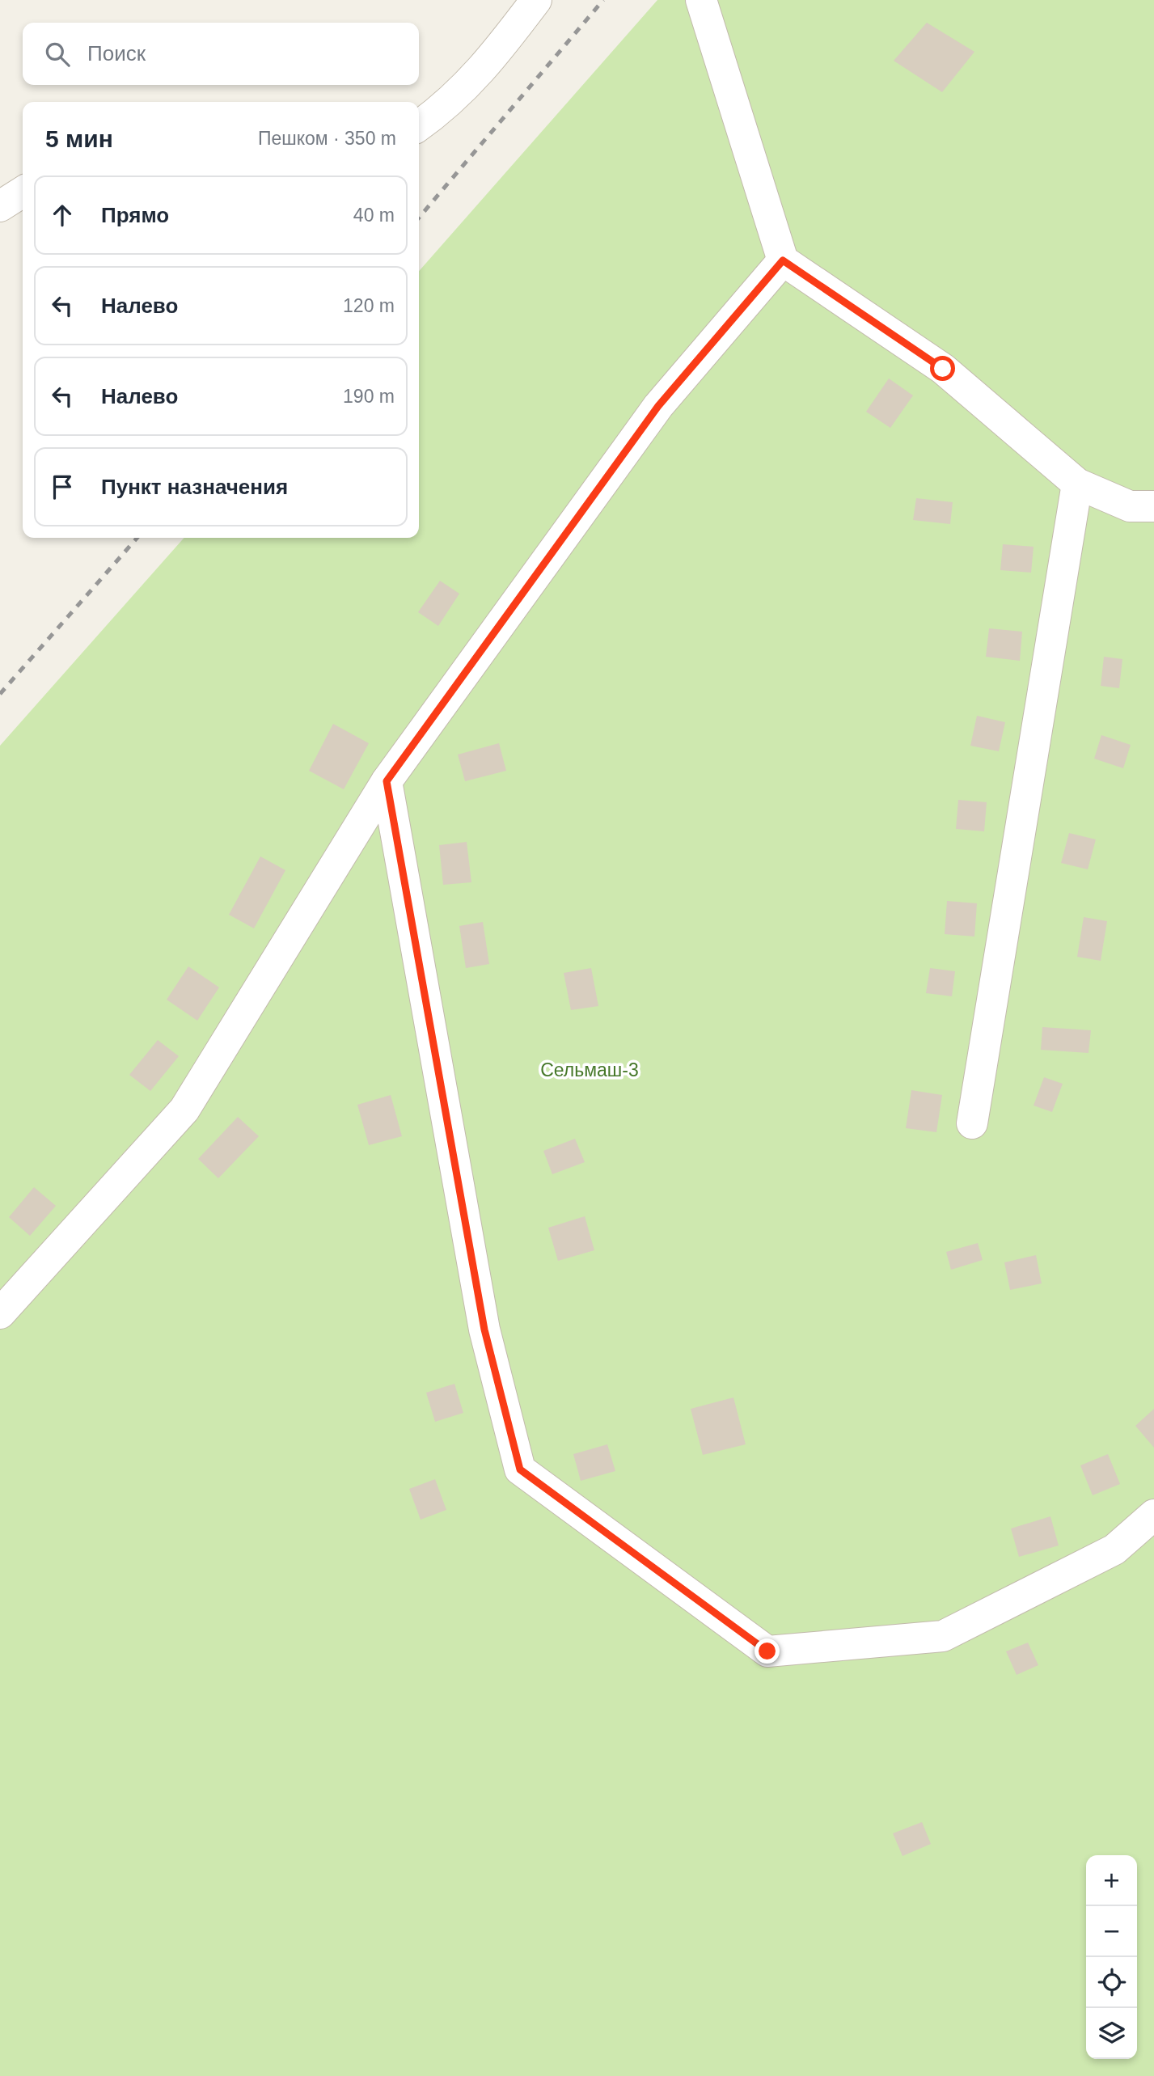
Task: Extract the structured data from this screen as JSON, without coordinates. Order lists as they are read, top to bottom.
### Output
{
  "parks": ["Сельмаш-3"],
  "page": {
    "search": "Поиск",
    "heading": ["5 мин", "Пешком · 350 m"],
    "list": [
      ["Прямо", "40 m"],
      ["Налево", "120 m"],
      ["Налево", "190 m"],
      "Пункт назначения"
    ],
    "map_buttons": ["+", "−"]
  }
}
